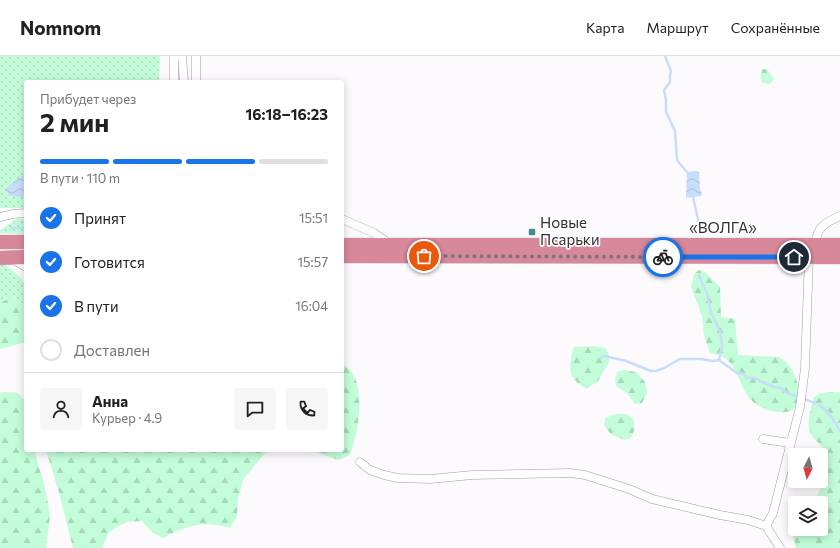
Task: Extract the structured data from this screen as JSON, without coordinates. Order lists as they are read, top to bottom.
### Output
{
  "streets": {
    "highway": ["«ВОЛГА»"]
  },
  "places": {
    "transit": ["Новые Псарьки"]
  },
  "north": "bottom",
  "page": {
    "header": "Nomnom",
    "nav": ["Карта", "Маршрут", "Сохранённые"],
    "heading": ["2 мин", "Прибудет через", "16:18–16:23"],
    "panel": ["Анна", "Курьер · 4.9"],
    "bar": "В пути · 110 m",
    "list": [
      ["Принят", "15:51"],
      ["Готовится", "15:57"],
      ["В пути", "16:04"],
      "Доставлен"
    ]
  }
}
